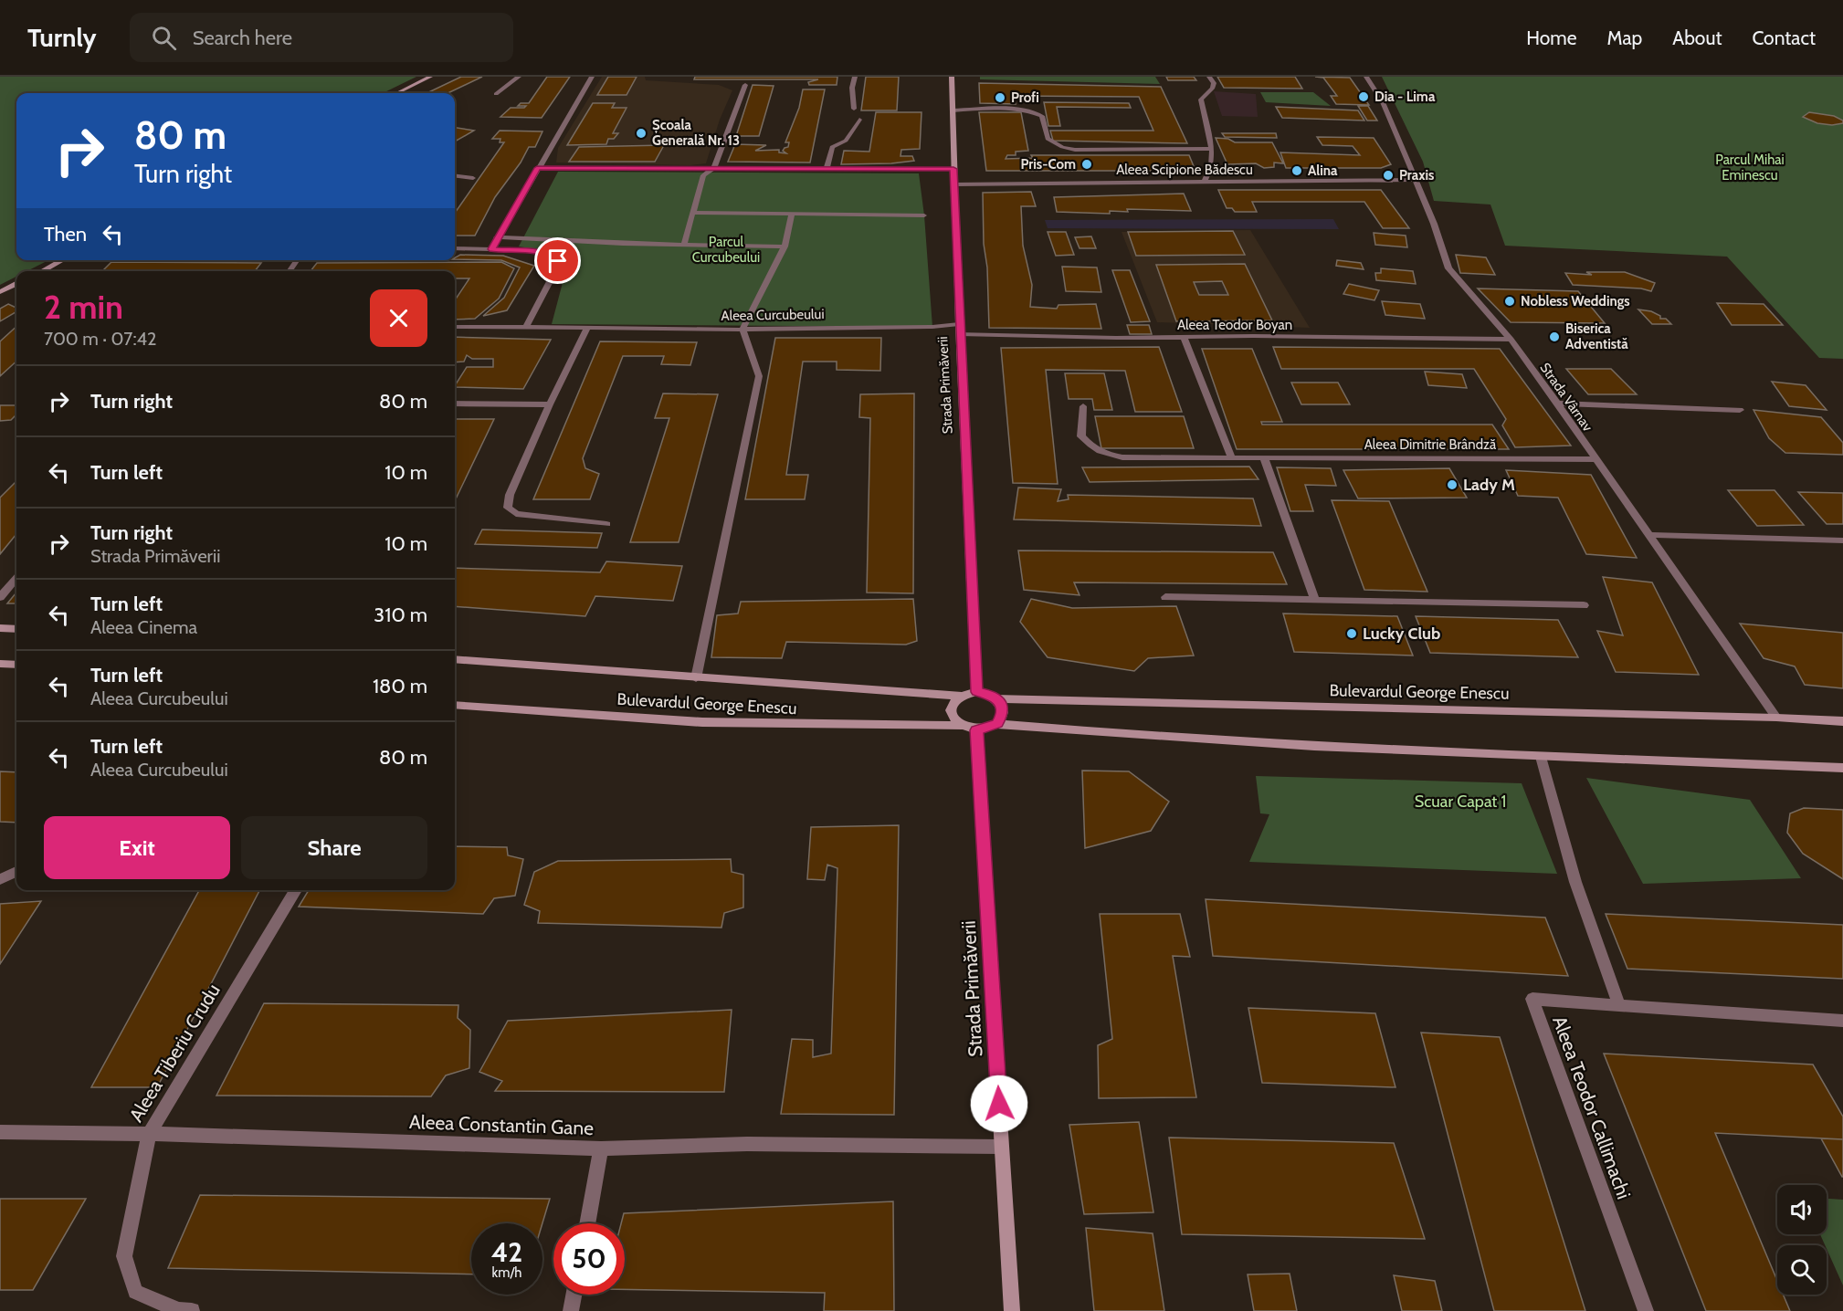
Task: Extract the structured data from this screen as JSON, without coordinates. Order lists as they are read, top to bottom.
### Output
{
  "streets": {
    "main road": ["Strada Primăverii", "Bulevardul George Enescu"],
    "street": [
      "Aleea Scipione Bădescu",
      "Aleea Curcubeului",
      "Aleea Teodor Boyan",
      "Strada Vârnav",
      "Aleea Dimitrie Brândză",
      "Aleea Tiberiu Crudu",
      "Aleea Teodor Callimachi",
      "Aleea Constantin Gane"
    ]
  },
  "crossings": [
    ["Aleea Scipione Bădescu", "Strada Primăverii"],
    ["Aleea Scipione Bădescu", "Strada Vârnav"],
    ["Aleea Curcubeului", "Strada Primăverii"],
    ["Aleea Teodor Boyan", "Strada Primăverii"],
    ["Aleea Teodor Boyan", "Strada Vârnav"],
    ["Strada Primăverii", "Bulevardul George Enescu"],
    ["Strada Primăverii", "Aleea Constantin Gane"],
    ["Strada Vârnav", "Aleea Dimitrie Brândză"],
    ["Strada Vârnav", "Bulevardul George Enescu"],
    ["Aleea Tiberiu Crudu", "Aleea Constantin Gane"]
  ],
  "parks": ["Parcul Mihai Eminescu", "Parcul Curcubeului", "Scuar Capat 1"],
  "places": [
    "Dia - Lima",
    "Profi",
    "Școala Generală Nr. 13",
    "Pris-Com",
    "Alina",
    "Praxis",
    "Nobless Weddings",
    "Biserica Adventistă",
    "Lady M",
    "Lucky Club"
  ],
  "page": {
    "header": "Turnly",
    "search": "Search here",
    "nav": [
      "Home",
      "Map",
      "About",
      "Contact"
    ],
    "turn": ["80 m", "Turn right"],
    "then": "Then",
    "heading": ["2 min", "700 m · 07:42"],
    "list": [
      {
        "name": "Turn right",
        "value": "80 m"
      },
      {
        "name": "Turn left",
        "value": "10 m"
      },
      {
        "name": "Turn right",
        "note": "Strada Primăverii",
        "value": "10 m"
      },
      {
        "name": "Turn left",
        "note": "Aleea Cinema",
        "value": "310 m"
      },
      {
        "name": "Turn left",
        "note": "Aleea Curcubeului",
        "value": "180 m"
      },
      {
        "name": "Turn left",
        "note": "Aleea Curcubeului",
        "value": "80 m"
      }
    ],
    "buttons": ["Exit", "Share"],
    "speed": "42 km/h",
    "limit": "50"
  }
}
